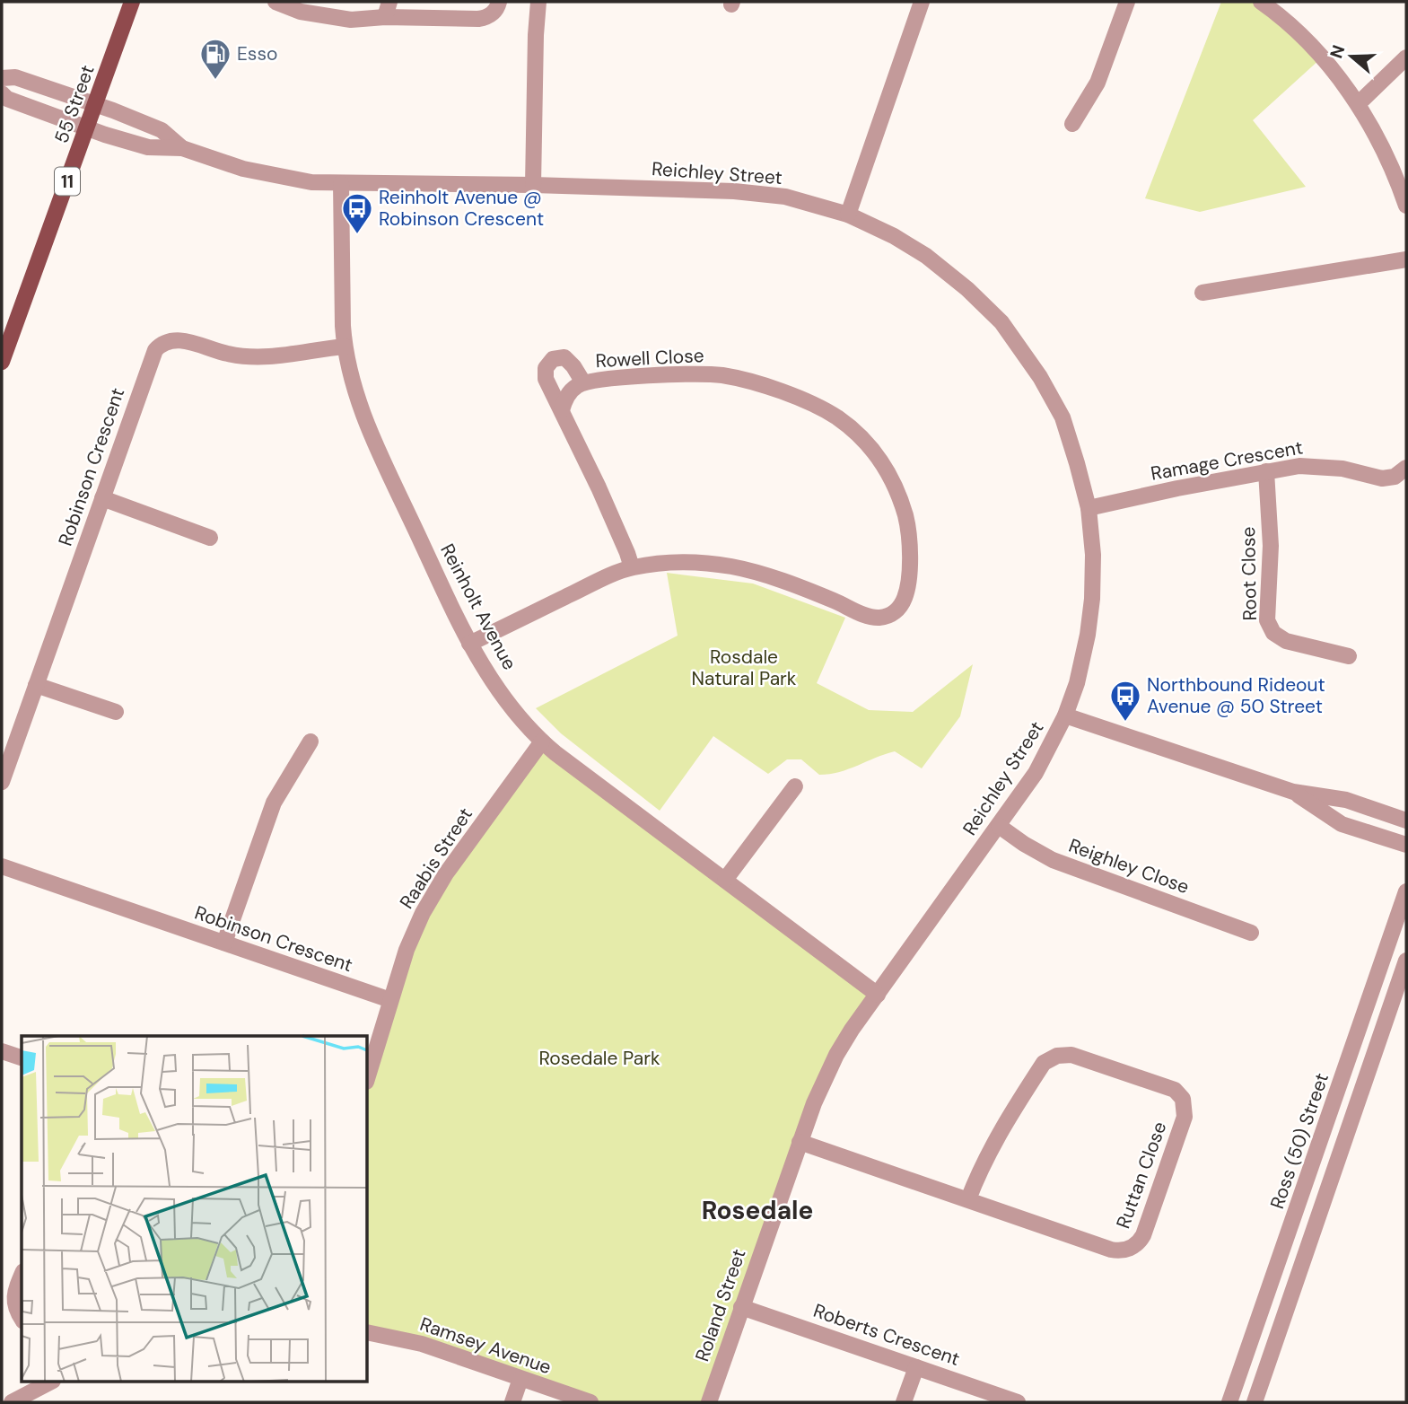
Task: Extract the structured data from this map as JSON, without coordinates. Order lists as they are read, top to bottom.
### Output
{
  "streets": {
    "main road": ["55 Street", "11"],
    "street": [
      "Reichley Street",
      "Rowell Close",
      "Ramage Crescent",
      "Robinson Crescent",
      "Root Close",
      "Reinholt Avenue",
      "Raabis Street",
      "Reighley Close",
      "Ross (50) Street",
      "Ruttan Close",
      "Roland Street",
      "Roberts Crescent",
      "Ramsey Avenue"
    ]
  },
  "crossings": [
    ["55 Street", "Reichley Street"],
    ["Reichley Street", "Ramage Crescent"],
    ["Reichley Street", "Reinholt Avenue"],
    ["Reichley Street", "Reighley Close"],
    ["Reichley Street", "Ruttan Close"],
    ["Reichley Street", "Roland Street"],
    ["Rowell Close", "Reinholt Avenue"],
    ["Ramage Crescent", "Root Close"],
    ["Robinson Crescent", "Reinholt Avenue"],
    ["Robinson Crescent", "Raabis Street"],
    ["Reinholt Avenue", "Raabis Street"],
    ["Roland Street", "Roberts Crescent"]
  ],
  "districts": ["Rosedale"],
  "parks": ["Rosdale Natural Park", "Rosedale Park"],
  "places": {
    "fuel station": ["Esso"],
    "bus stop": ["Reinholt Avenue @ Robinson Crescent", "Northbound Rideout Avenue @ 50 Street"]
  },
  "north": "left"
}
